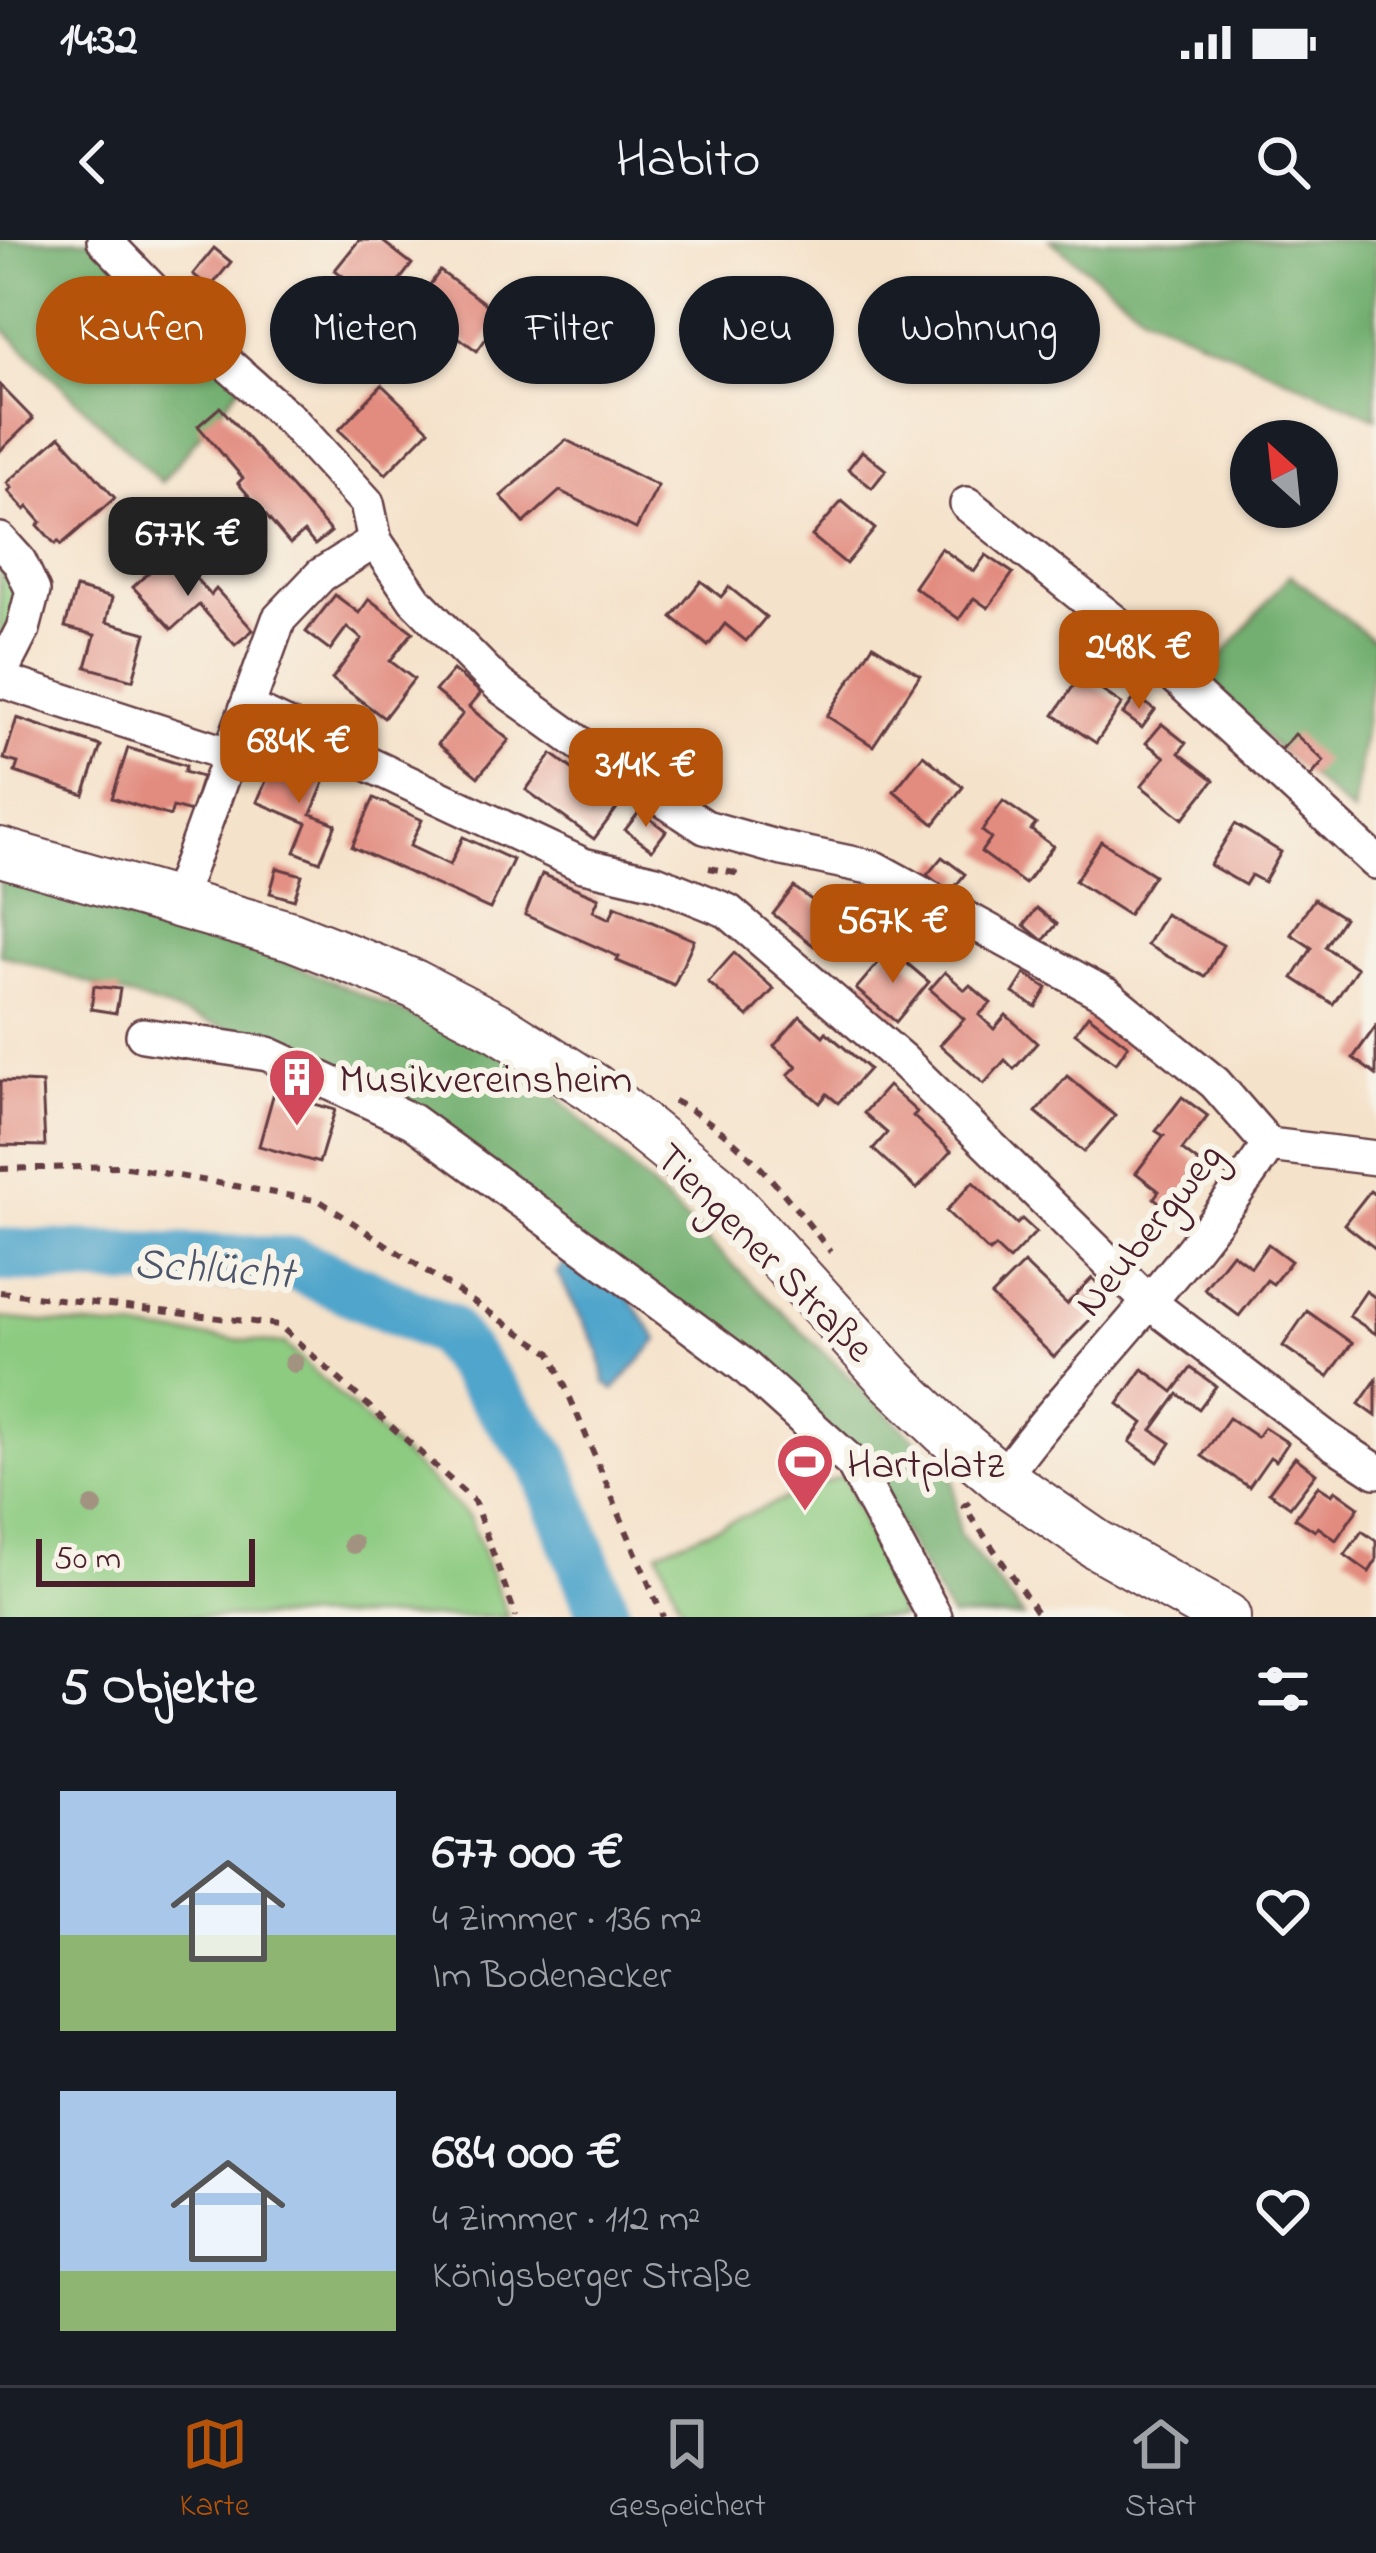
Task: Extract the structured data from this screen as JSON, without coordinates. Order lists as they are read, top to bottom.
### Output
{
  "streets": {
    "main road": ["Tiengener Straße"],
    "street": ["Neubergweg"]
  },
  "crossings": [
    ["Neubergweg", "Tiengener Straße"]
  ],
  "water": ["Schlücht"],
  "places": {
    "building": ["Musikvereinsheim"],
    "sports": ["Hartplatz"]
  },
  "scale_bar": "50 m",
  "north": "top left",
  "page": {
    "status": "14:32",
    "header": "Habito",
    "chip": [
      "Kaufen",
      "Mieten",
      "Filter",
      "Neu",
      "Wohnung"
    ],
    "price": [
      "677K €",
      "248K €",
      "684K €",
      "314K €",
      "567K €"
    ],
    "scale": "50 m",
    "heading": "5 Objekte",
    "list": [
      {
        "name": "677 000 €",
        "note": "4 Zimmer · 136 m² · Im Bodenacker"
      },
      {
        "name": "684 000 €",
        "note": "4 Zimmer · 112 m² · Königsberger Straße"
      }
    ],
    "tabs": ["Karte", "Gespeichert", "Start"]
  }
}
